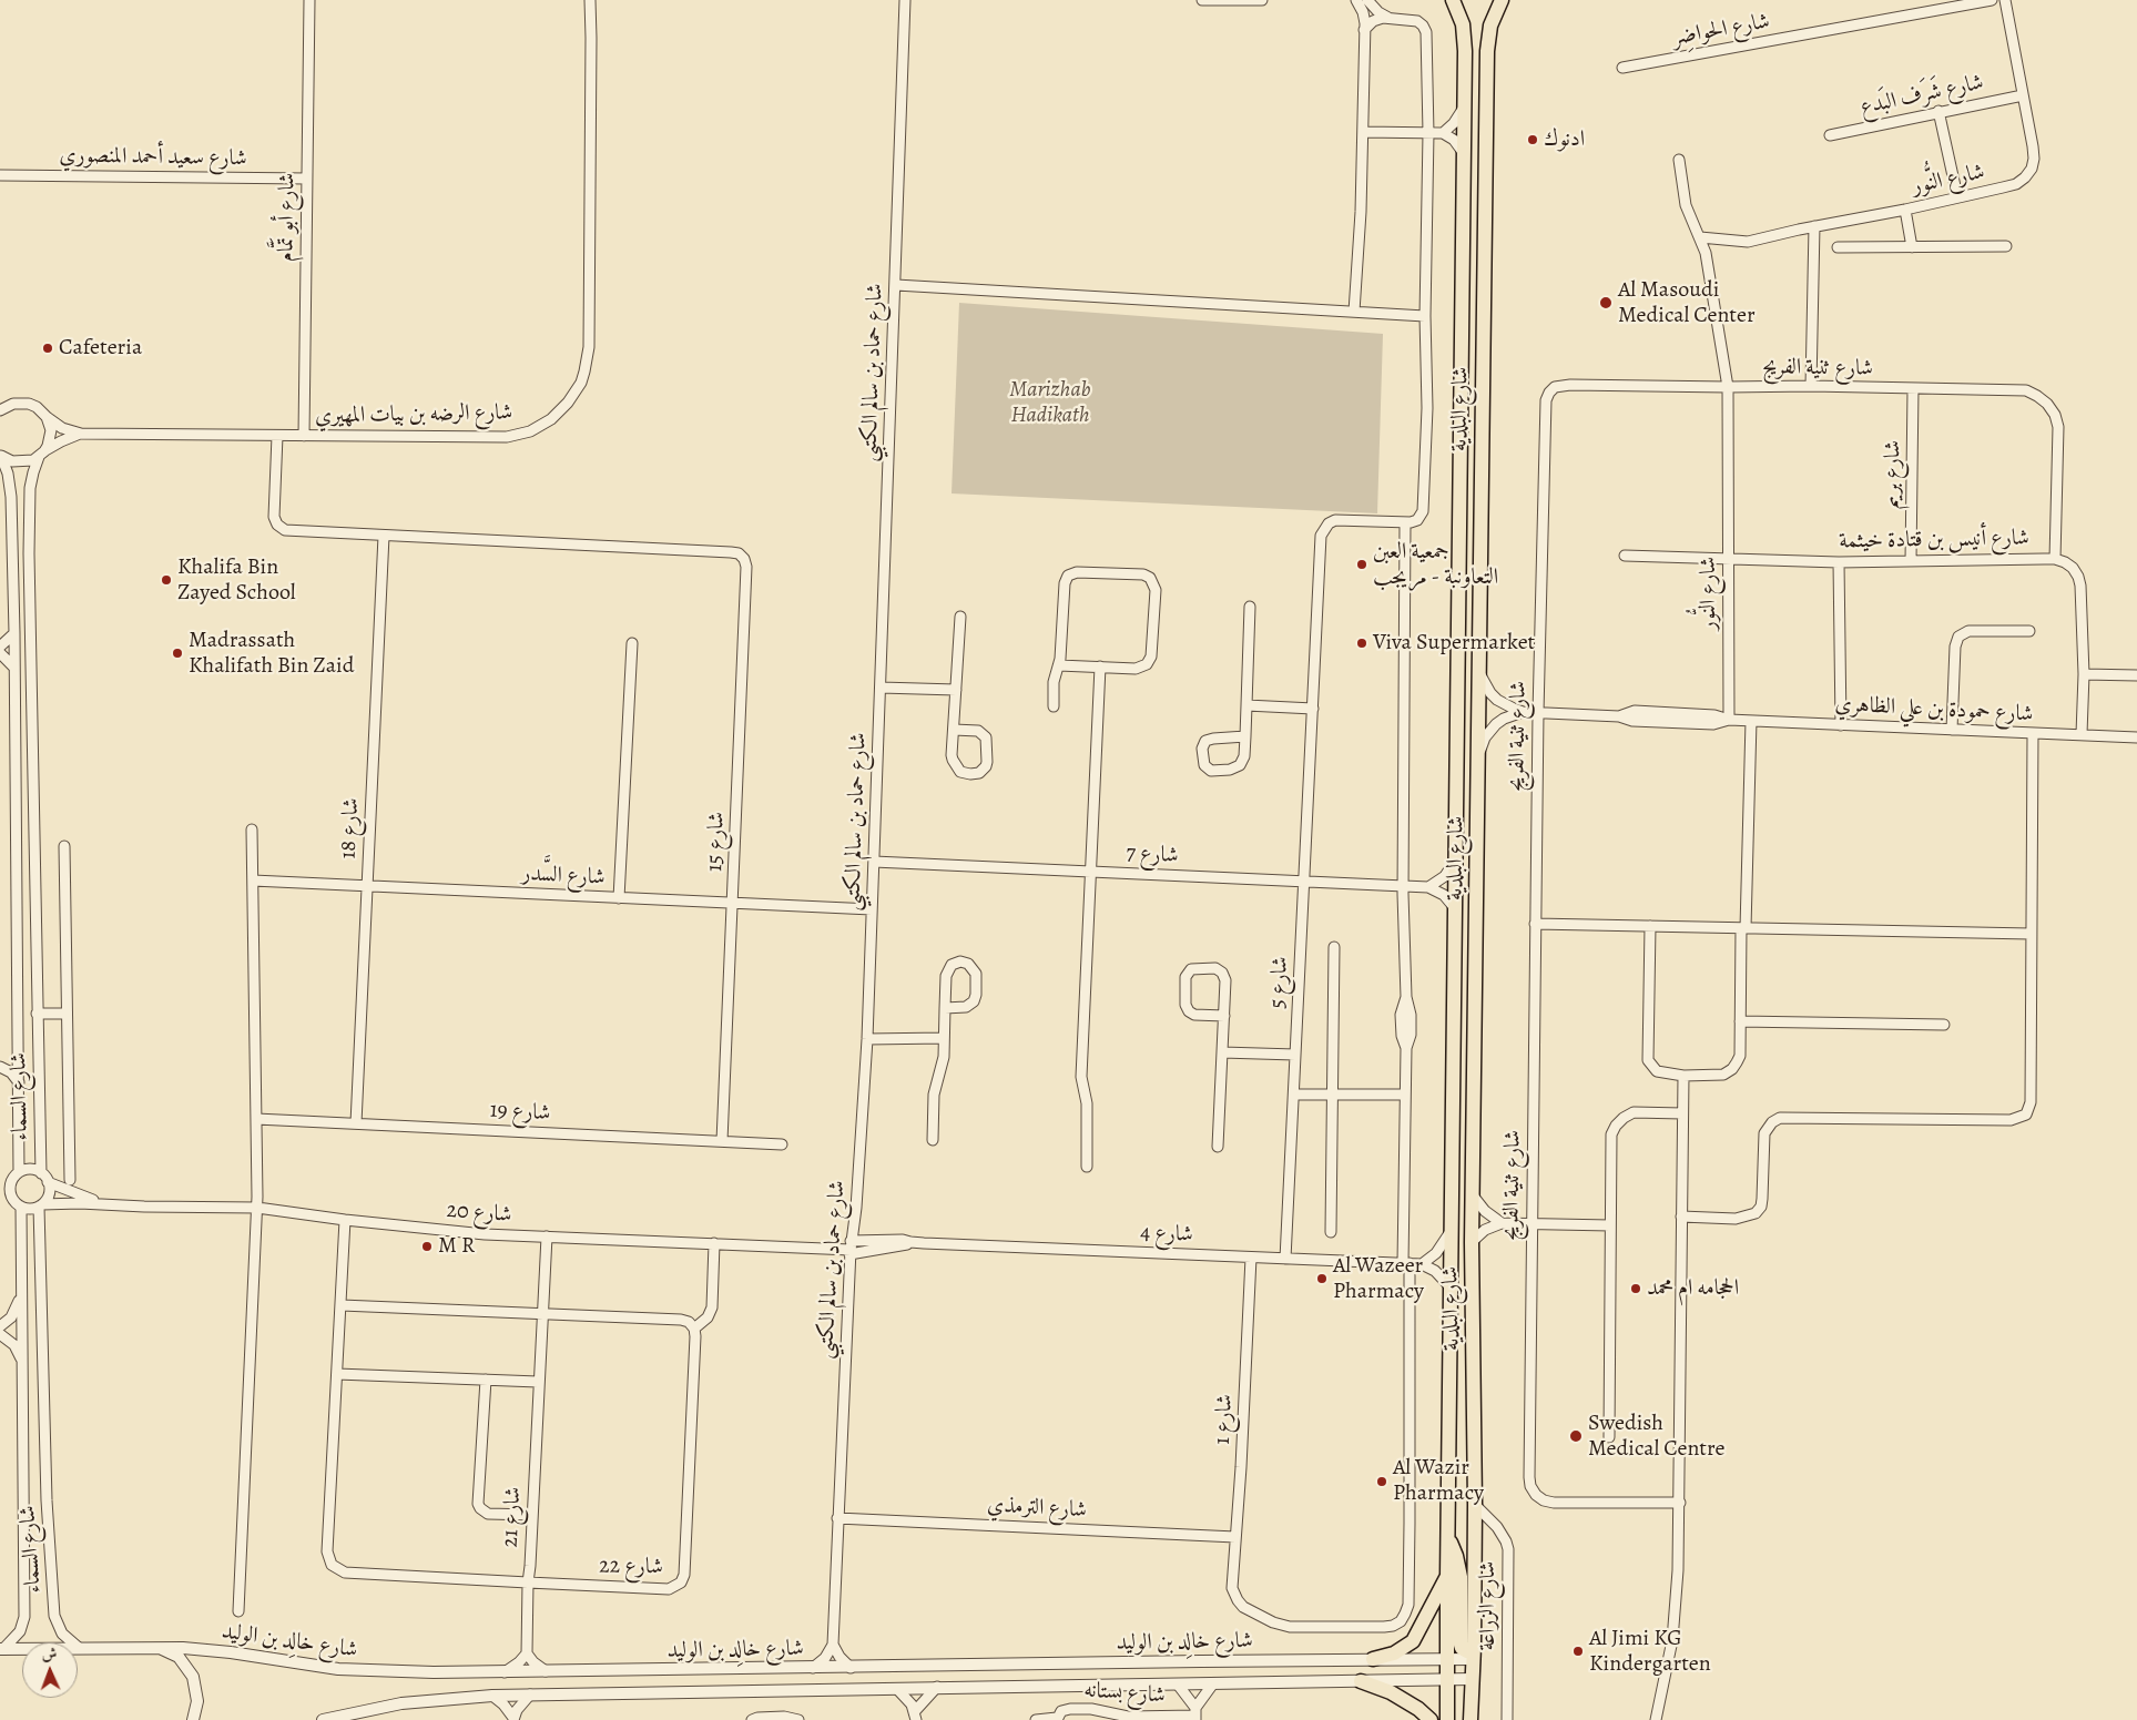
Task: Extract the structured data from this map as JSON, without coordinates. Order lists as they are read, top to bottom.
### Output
{
  "streets": {
    "main road": ["شارع البلدية"],
    "street": [
      "شارع الحواضِر",
      "شارع شَرَف البَدع",
      "شارع سعيد أحمد المنصوري",
      "شارع النُّور",
      "شارع أبو تَمَّام",
      "شارع ثنية الفريج",
      "شارع حماد بن سالم الكتبي",
      "شارع الرضه بن بيات المهيري",
      "شارع بريم",
      "شارع أنيس بن قتادة خيثمة",
      "شارع حمودة بن علي الظاهري",
      "شارع 18",
      "شارع 15",
      "شارع 7",
      "شارع السَّدر",
      "شارع 5",
      "شارع السماء",
      "شارع 19",
      "شارع 20",
      "شارع 4",
      "شارع 1",
      "شارع الترمذي",
      "شارع 21",
      "شارع 22",
      "شارع الزراعة",
      "شارع خالِد بن الوليد",
      "شارع بستانه"
    ]
  },
  "crossings": [
    ["شارع شَرَف البَدع", "شارع النُّور"],
    ["شارع سعيد أحمد المنصوري", "شارع أبو تَمَّام"],
    ["شارع النُّور", "شارع ثنية الفريج"],
    ["شارع النُّور", "شارع أنيس بن قتادة خيثمة"],
    ["شارع النُّور", "شارع حمودة بن علي الظاهري"],
    ["شارع أبو تَمَّام", "شارع الرضه بن بيات المهيري"],
    ["شارع ثنية الفريج", "شارع بريم"],
    ["شارع ثنية الفريج", "شارع أنيس بن قتادة خيثمة"],
    ["شارع ثنية الفريج", "شارع حمودة بن علي الظاهري"],
    ["شارع حماد بن سالم الكتبي", "شارع 7"],
    ["شارع حماد بن سالم الكتبي", "شارع السَّدر"],
    ["شارع حماد بن سالم الكتبي", "شارع 20"],
    ["شارع حماد بن سالم الكتبي", "شارع 4"],
    ["شارع حماد بن سالم الكتبي", "شارع الترمذي"],
    ["شارع البلدية", "شارع حمودة بن علي الظاهري"],
    ["شارع البلدية", "شارع الزراعة"],
    ["شارع البلدية", "شارع خالِد بن الوليد"],
    ["شارع الرضه بن بيات المهيري", "شارع السماء"],
    ["شارع بريم", "شارع أنيس بن قتادة خيثمة"],
    ["شارع أنيس بن قتادة خيثمة", "شارع حمودة بن علي الظاهري"],
    ["شارع 18", "شارع 15"],
    ["شارع 18", "شارع السَّدر"],
    ["شارع 18", "شارع 19"],
    ["شارع 15", "شارع السَّدر"],
    ["شارع 15", "شارع 19"],
    ["شارع 7", "شارع 5"],
    ["شارع 5", "شارع 4"],
    ["شارع السماء", "شارع 20"],
    ["شارع السماء", "شارع خالِد بن الوليد"],
    ["شارع 20", "شارع 4"],
    ["شارع 20", "شارع 21"],
    ["شارع 20", "شارع 22"],
    ["شارع 4", "شارع 1"],
    ["شارع 1", "شارع الترمذي"],
    ["شارع 21", "شارع 22"]
  ],
  "parks": ["Marizhab Hadikath"],
  "places": [
    "ادنوك",
    "Al Masoudi Medical Center",
    "Cafeteria",
    "جمعية العبن التعاونبة - مريجب",
    "Khalifa Bin Zayed School",
    "Viva Supermarket",
    "Madrassath Khalifath Bin Zaid",
    "M R",
    "Al Wazeer Pharmacy",
    "الحجامه ام محمد",
    "Swedish Medical Centre",
    "Al Wazir Pharmacy",
    "Al Jimi KG Kindergarten"
  ],
  "north": "top"
}
